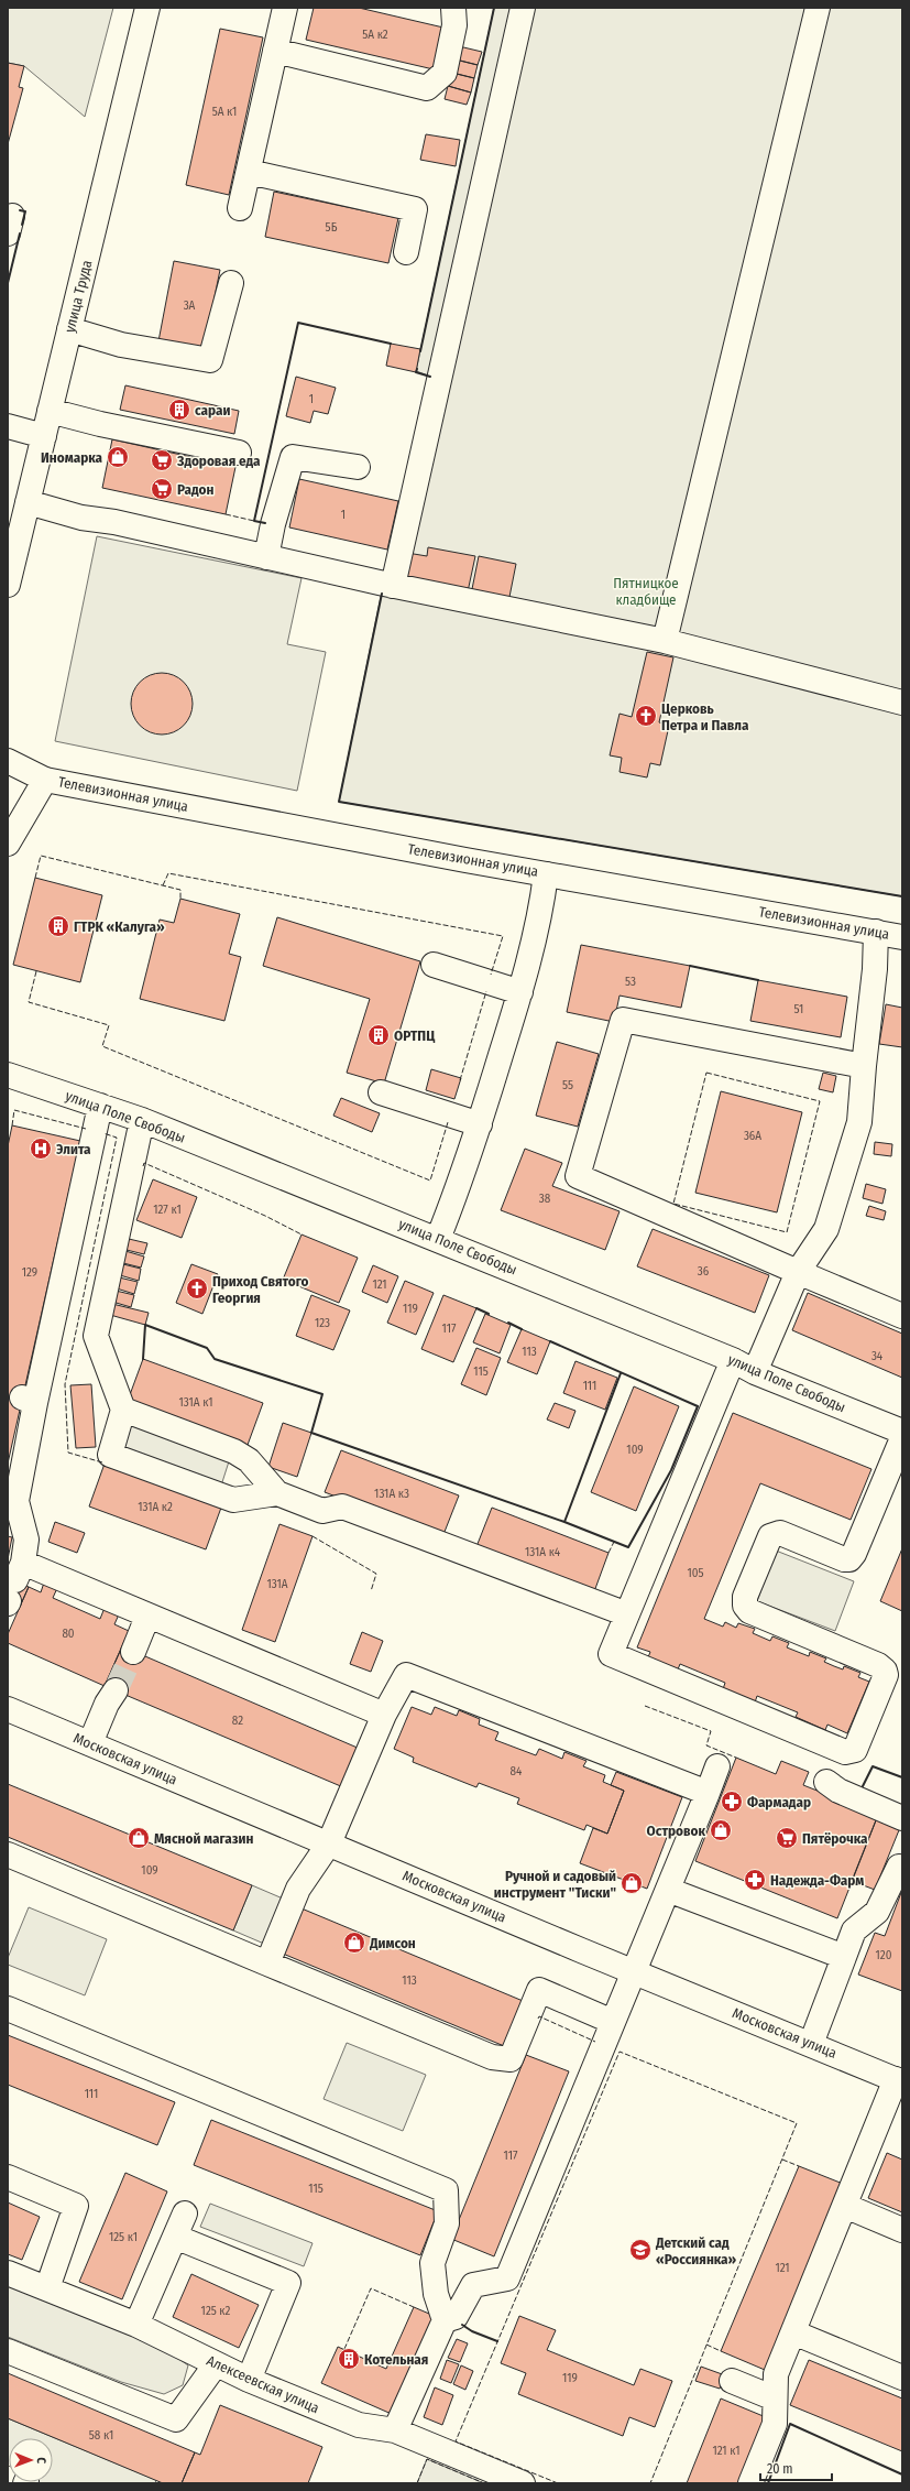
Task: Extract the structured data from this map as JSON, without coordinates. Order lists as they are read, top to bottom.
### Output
{
  "streets": {
    "street": [
      "улица Труда",
      "Телевизионная улица",
      "улица Поле Свободы",
      "Московская улица",
      "Алексеевская улица"
    ]
  },
  "parks": ["Пятницкое кладбище"],
  "places": {
    "building": [
      "сараи",
      "ГТРК «Калуга»",
      "ОРТПЦ",
      "Котельная"
    ],
    "shop": [
      "Иномарка",
      "Островок",
      "Мясной магазин",
      "Ручной и садовый инструмент \"Тиски\"",
      "Димсон"
    ],
    "supermarket": ["Здоровая еда", "Радон", "Пятёрочка"],
    "church": ["Церковь Петра и Павла", "Приход Святого Георгия"],
    "hospital": ["Элита"],
    "pharmacy": ["Фармадар", "Надежда-Фарм"],
    "school or university": ["Детский сад «Россиянка»"]
  },
  "house_numbers": [
    "5А к2",
    "5А к1",
    "5Б",
    "3А",
    "1",
    "1",
    "53",
    "51",
    "55",
    "36А",
    "38",
    "127 к1",
    "36",
    "129",
    "121",
    "119",
    "123",
    "117",
    "113",
    "34",
    "115",
    "111",
    "131А к1",
    "109",
    "131А к3",
    "131А к2",
    "131А к4",
    "105",
    "131А",
    "80",
    "82",
    "84",
    "109",
    "120",
    "113",
    "111",
    "117",
    "115",
    "125 к1",
    "121",
    "125 к2",
    "119",
    "58 к1",
    "121 к1"
  ],
  "scale_bar": "20 m",
  "north": "right"
}
